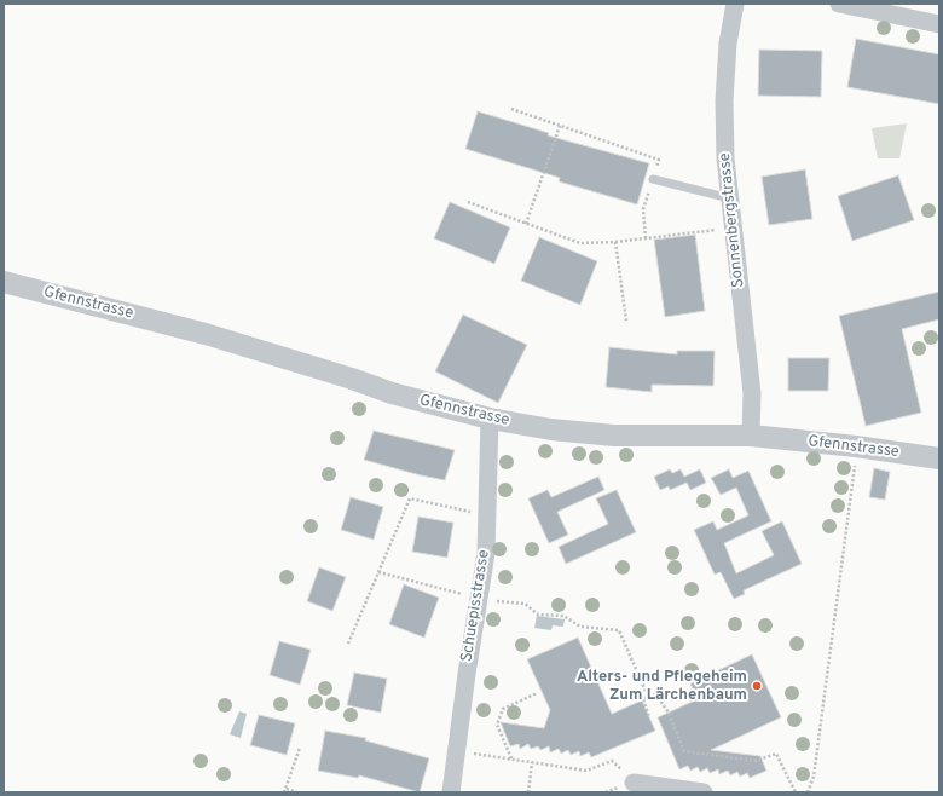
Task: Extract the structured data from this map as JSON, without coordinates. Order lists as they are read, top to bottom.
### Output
{
  "streets": {
    "street": ["Sonnenbergstrasse", "Gfennstrasse", "Schuepisstrasse"]
  },
  "crossings": [
    ["Sonnenbergstrasse", "Gfennstrasse"],
    ["Gfennstrasse", "Schuepisstrasse"]
  ],
  "places": ["Alters- und Pflegeheim Zum Lärchenbaum"]
}
